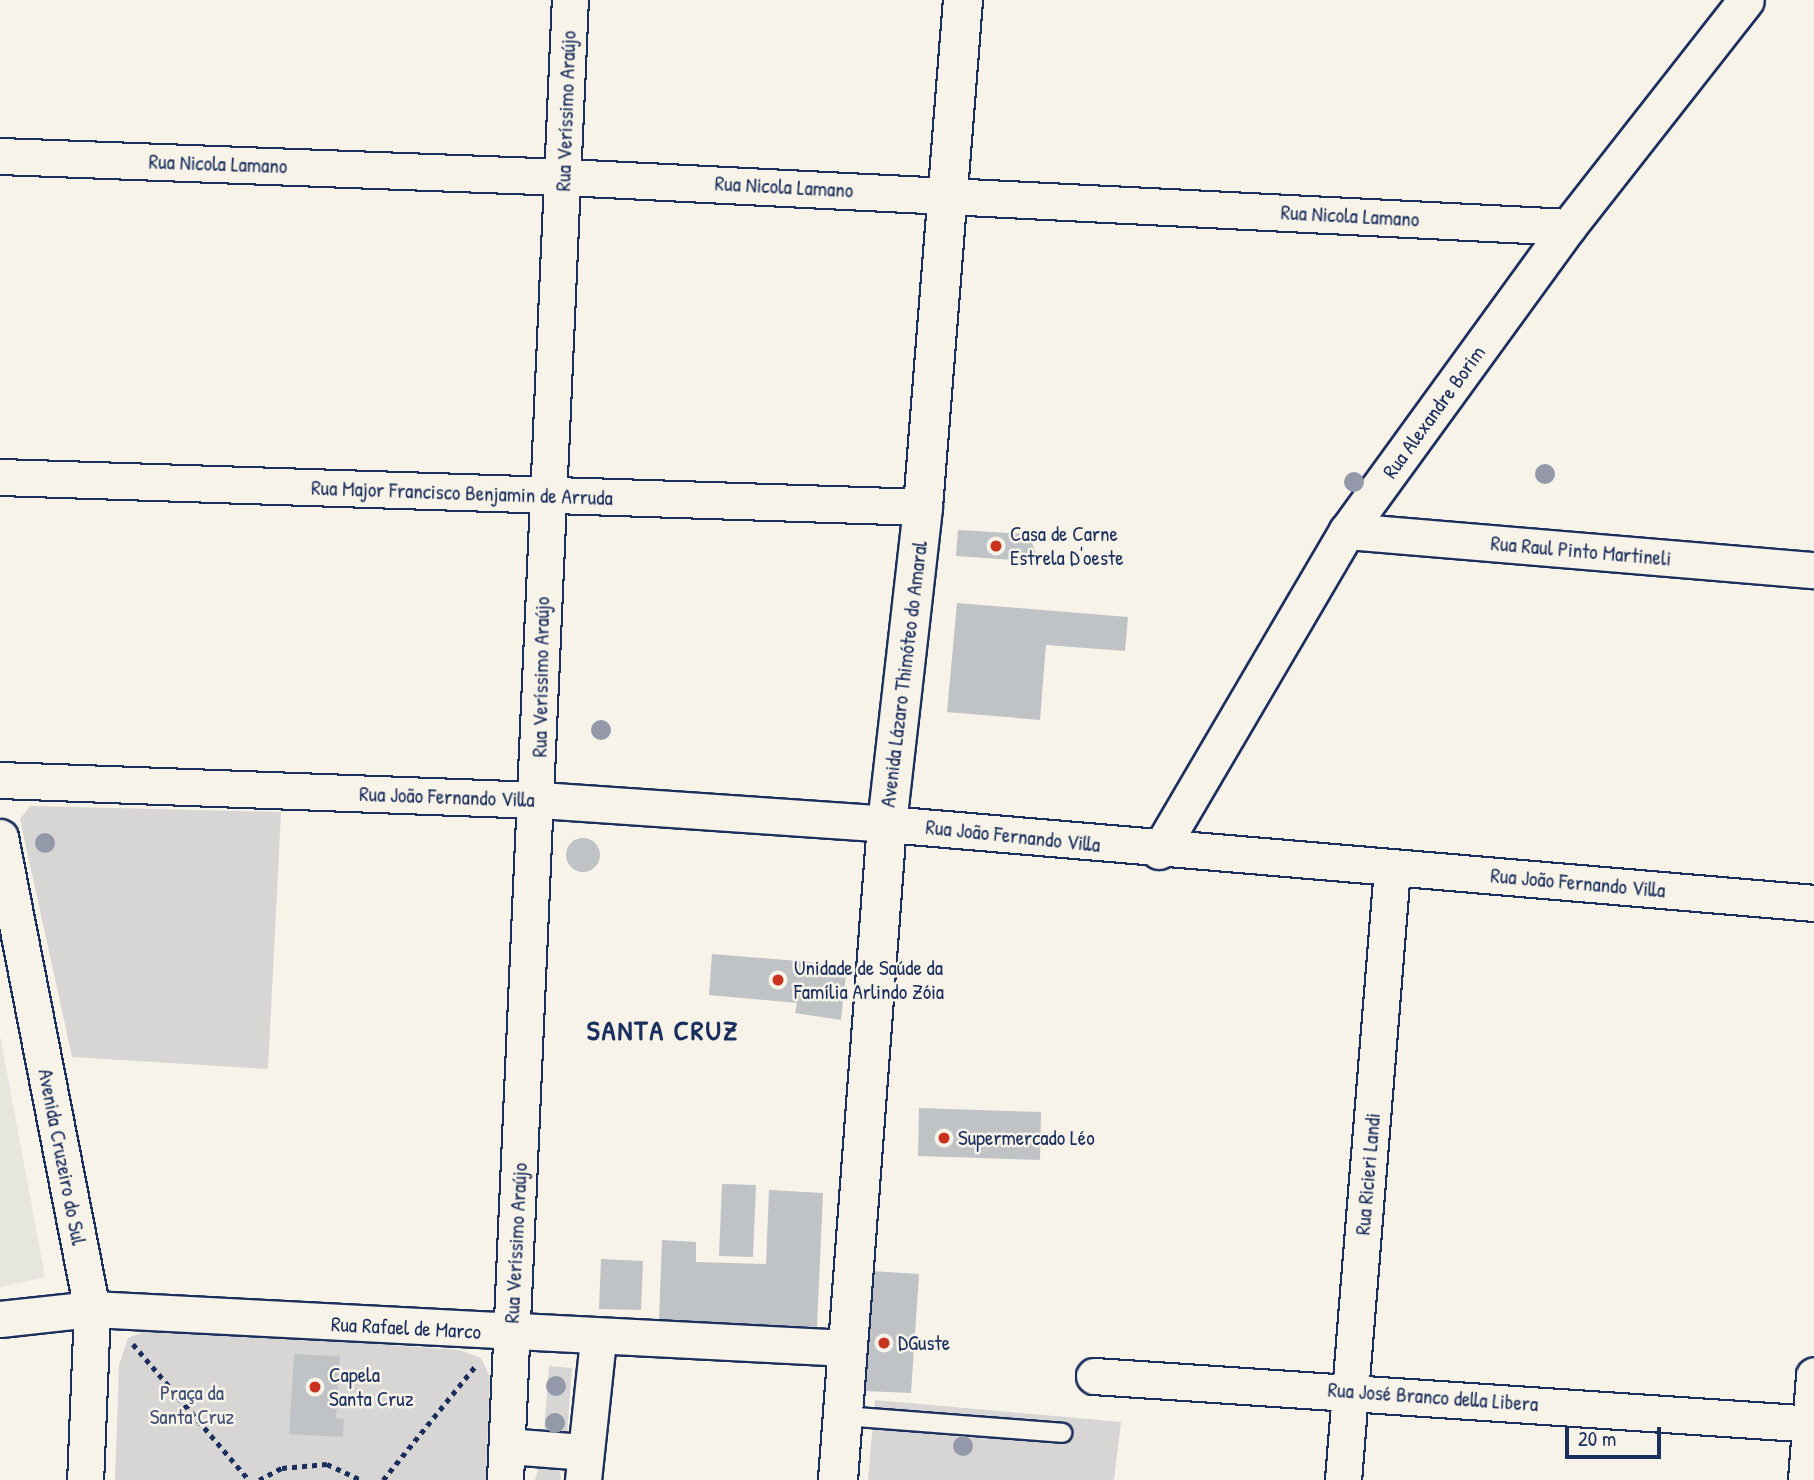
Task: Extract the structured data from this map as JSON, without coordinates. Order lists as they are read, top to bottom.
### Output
{
  "streets": {
    "main road": ["Avenida Lázaro Thimóteo do Amaral"],
    "street": [
      "Rua Veríssimo Araújo",
      "Rua Nicola Lamano",
      "Rua Alexandre Borim",
      "Rua Major Francisco Benjamin de Arruda",
      "Rua Raul Pinto Martineli",
      "Rua João Fernando Villa",
      "Avenida Cruzeiro do Sul",
      "Rua Ricieri Landi",
      "Rua Rafael de Marco",
      "Rua José Branco della Libera"
    ]
  },
  "crossings": [
    ["Rua Veríssimo Araújo", "Rua Nicola Lamano"],
    ["Rua Veríssimo Araújo", "Rua Major Francisco Benjamin de Arruda"],
    ["Rua Veríssimo Araújo", "Rua João Fernando Villa"],
    ["Rua Veríssimo Araújo", "Rua Rafael de Marco"],
    ["Rua Nicola Lamano", "Rua Alexandre Borim"],
    ["Rua Nicola Lamano", "Avenida Lázaro Thimóteo do Amaral"],
    ["Rua Alexandre Borim", "Rua Raul Pinto Martineli"],
    ["Rua Alexandre Borim", "Rua João Fernando Villa"],
    ["Rua Major Francisco Benjamin de Arruda", "Avenida Lázaro Thimóteo do Amaral"],
    ["Avenida Lázaro Thimóteo do Amaral", "Rua João Fernando Villa"],
    ["Avenida Lázaro Thimóteo do Amaral", "Rua Rafael de Marco"],
    ["Rua João Fernando Villa", "Rua Ricieri Landi"],
    ["Avenida Cruzeiro do Sul", "Rua Rafael de Marco"],
    ["Rua Ricieri Landi", "Rua José Branco della Libera"]
  ],
  "districts": ["SANTA CRUZ"],
  "parks": ["Praça da Santa Cruz"],
  "places": [
    "Casa de Carne Estrela D'oeste",
    "Unidade de Saúde da Família Arlindo Zóia",
    "Supermercado Léo",
    "DGuste",
    "Capela Santa Cruz"
  ],
  "scale_bar": "20 m"
}
